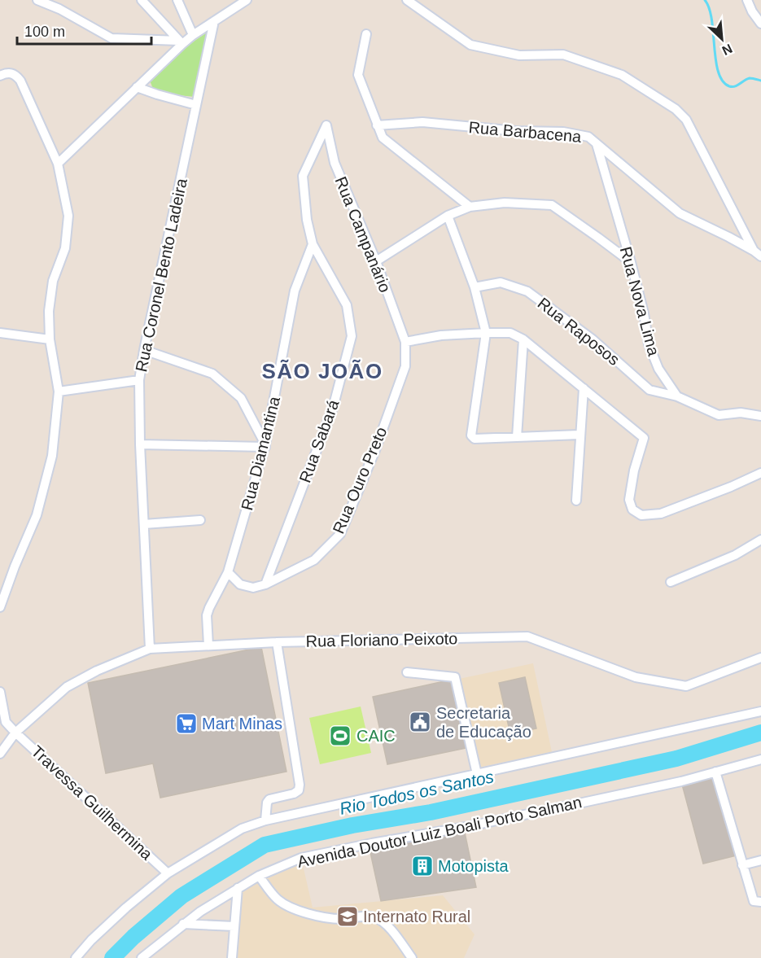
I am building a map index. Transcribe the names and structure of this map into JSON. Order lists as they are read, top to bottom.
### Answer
{
  "streets": {
    "street": [
      "Rua Barbacena",
      "Rua Campanário",
      "Rua Coronel Bento Ladeira",
      "Rua Nova Lima",
      "Rua Raposos",
      "Rua Sabará",
      "Rua Diamantina",
      "Rua Ouro Preto",
      "Rua Floriano Peixoto",
      "Travessa Guilhermina",
      "Avenida Doutor Luiz Boali Porto Salman"
    ]
  },
  "crossings": [
    ["Rua Barbacena", "Rua Nova Lima"],
    ["Rua Campanário", "Rua Sabará"],
    ["Rua Campanário", "Rua Ouro Preto"],
    ["Rua Coronel Bento Ladeira", "Rua Floriano Peixoto"],
    ["Rua Nova Lima", "Rua Raposos"],
    ["Rua Sabará", "Rua Diamantina"],
    ["Rua Sabará", "Rua Ouro Preto"],
    ["Rua Diamantina", "Rua Floriano Peixoto"],
    ["Rua Floriano Peixoto", "Travessa Guilhermina"]
  ],
  "districts": ["SÃO JOÃO"],
  "water": ["Rio Todos os Santos"],
  "places": {
    "public building": ["Secretaria de Educação"],
    "supermarket": ["Mart Minas"],
    "sports": ["CAIC"],
    "building": ["Motopista"],
    "school or university": ["Internato Rural"]
  },
  "scale_bar": "100 m",
  "north": "bottom right"
}
